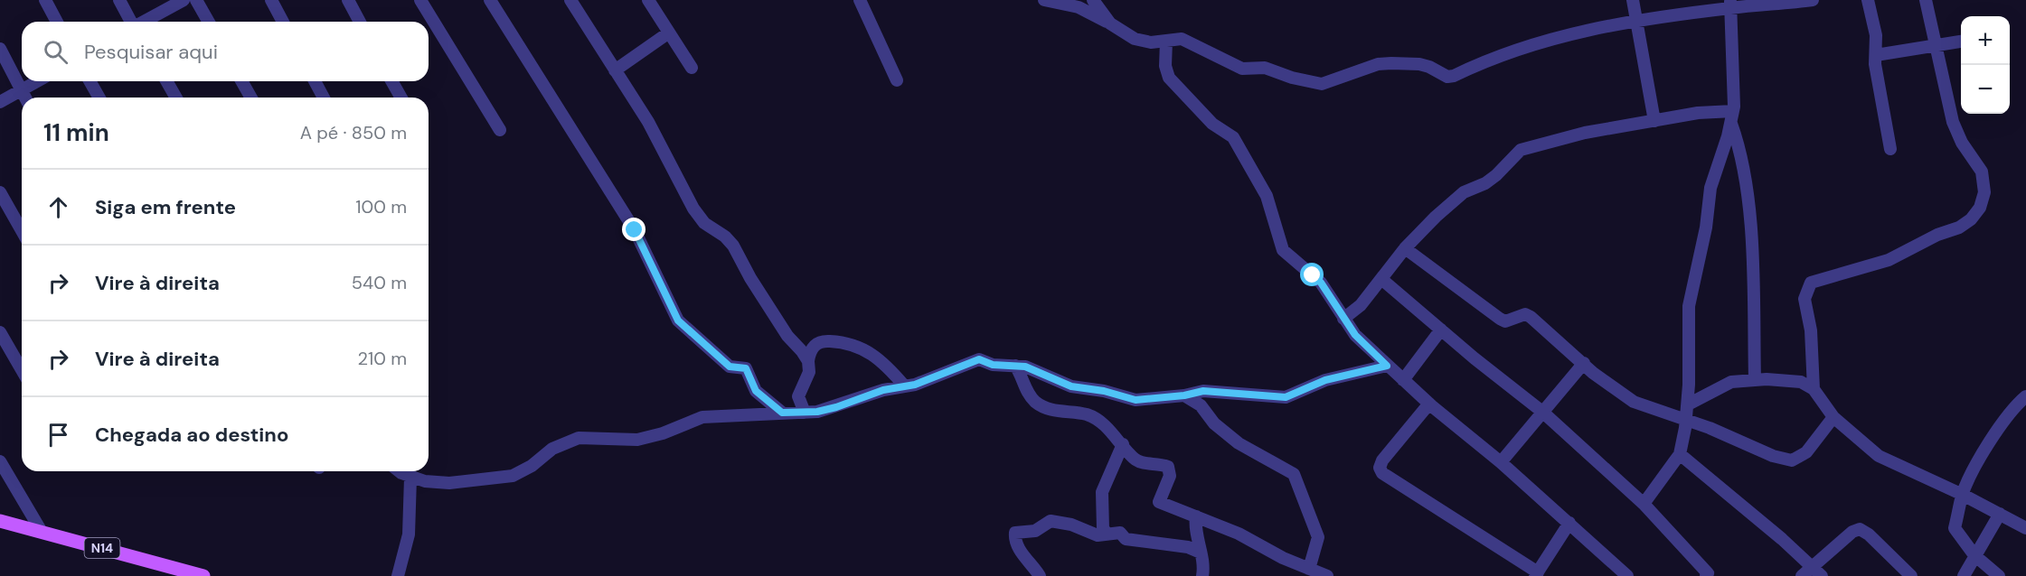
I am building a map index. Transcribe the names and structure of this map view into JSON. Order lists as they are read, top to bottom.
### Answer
{
  "streets": {
    "main road": ["N14"]
  },
  "page": {
    "map_buttons": ["+", "−"],
    "search": "Pesquisar aqui",
    "heading": ["11 min", "A pé · 850 m"],
    "list": [
      ["Siga em frente", "100 m"],
      ["Vire à direita", "540 m"],
      ["Vire à direita", "210 m"],
      "Chegada ao destino"
    ]
  }
}
